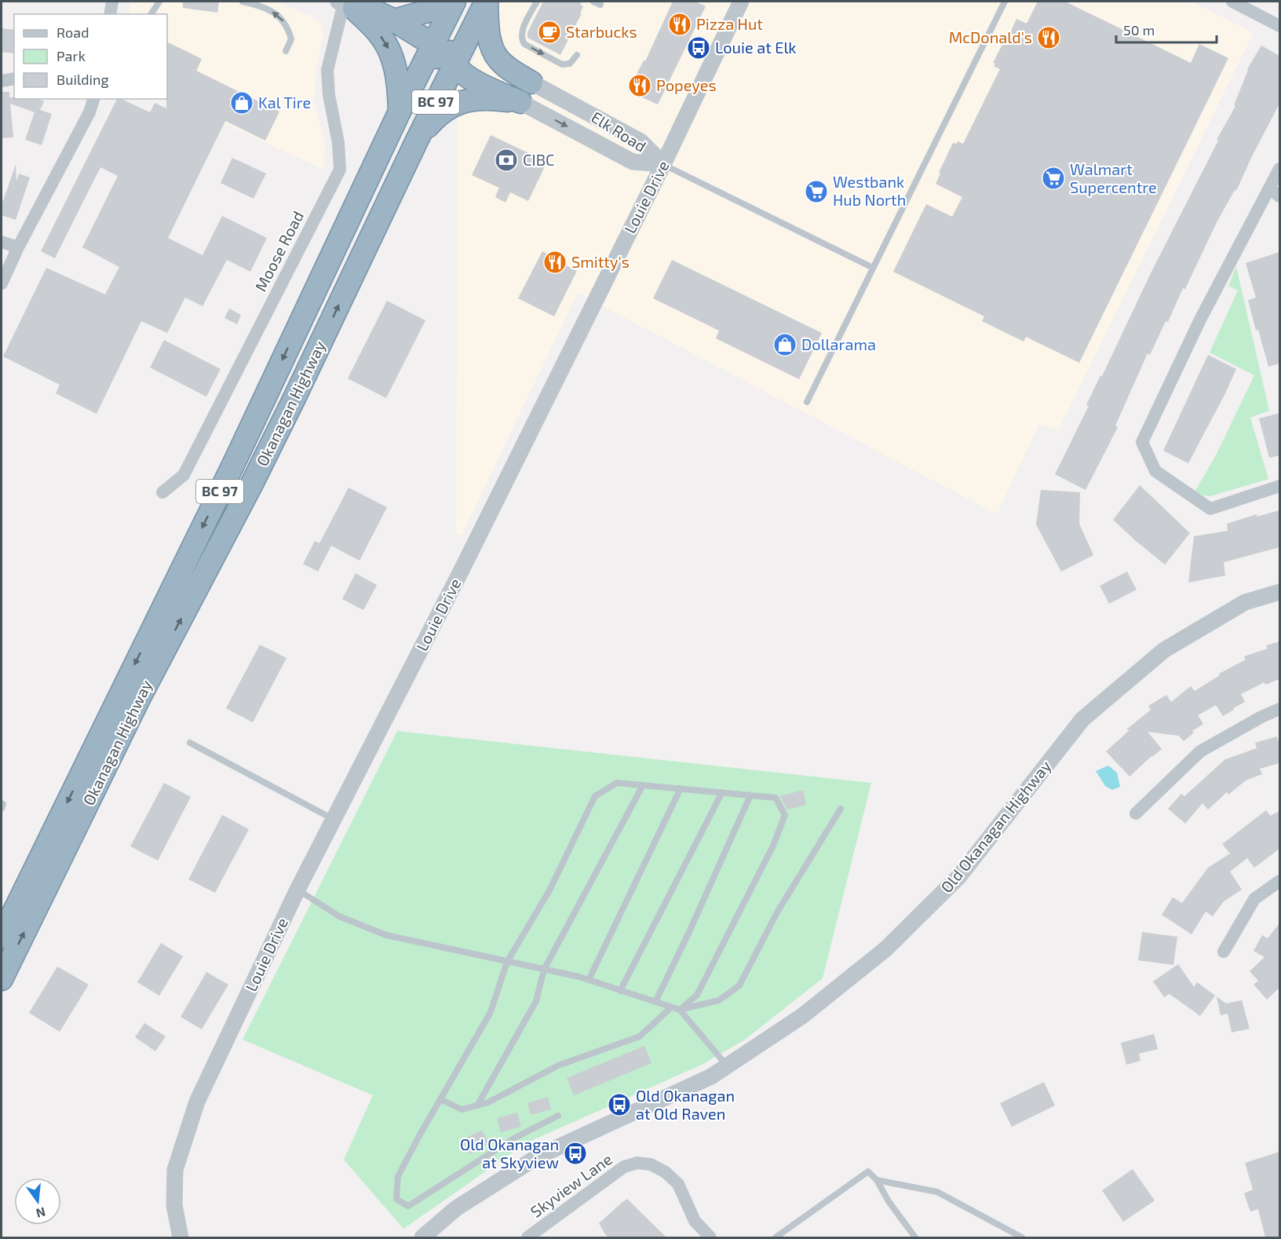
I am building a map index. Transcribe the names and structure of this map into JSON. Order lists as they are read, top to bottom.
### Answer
{
  "streets": {
    "highway": ["BC 97", "Okanagan Highway"],
    "street": [
      "Elk Road",
      "Louie Drive",
      "Moose Road",
      "Old Okanagan Highway",
      "Skyview Lane"
    ]
  },
  "crossings": [
    ["Elk Road", "Louie Drive"]
  ],
  "places": {
    "restaurant": [
      "Pizza Hut",
      "McDonald's",
      "Popeyes",
      "Smitty's"
    ],
    "cafe": ["Starbucks"],
    "bus stop": ["Louie at Elk", "Old Okanagan at Old Raven", "Old Okanagan at Skyview"],
    "shop": ["Kal Tire", "Dollarama"],
    "bank": ["CIBC"],
    "supermarket": ["Walmart Supercentre", "Westbank Hub North"]
  },
  "legend": ["Road", "Park", "Building"],
  "scale_bar": "50 m",
  "north": "bottom"
}
